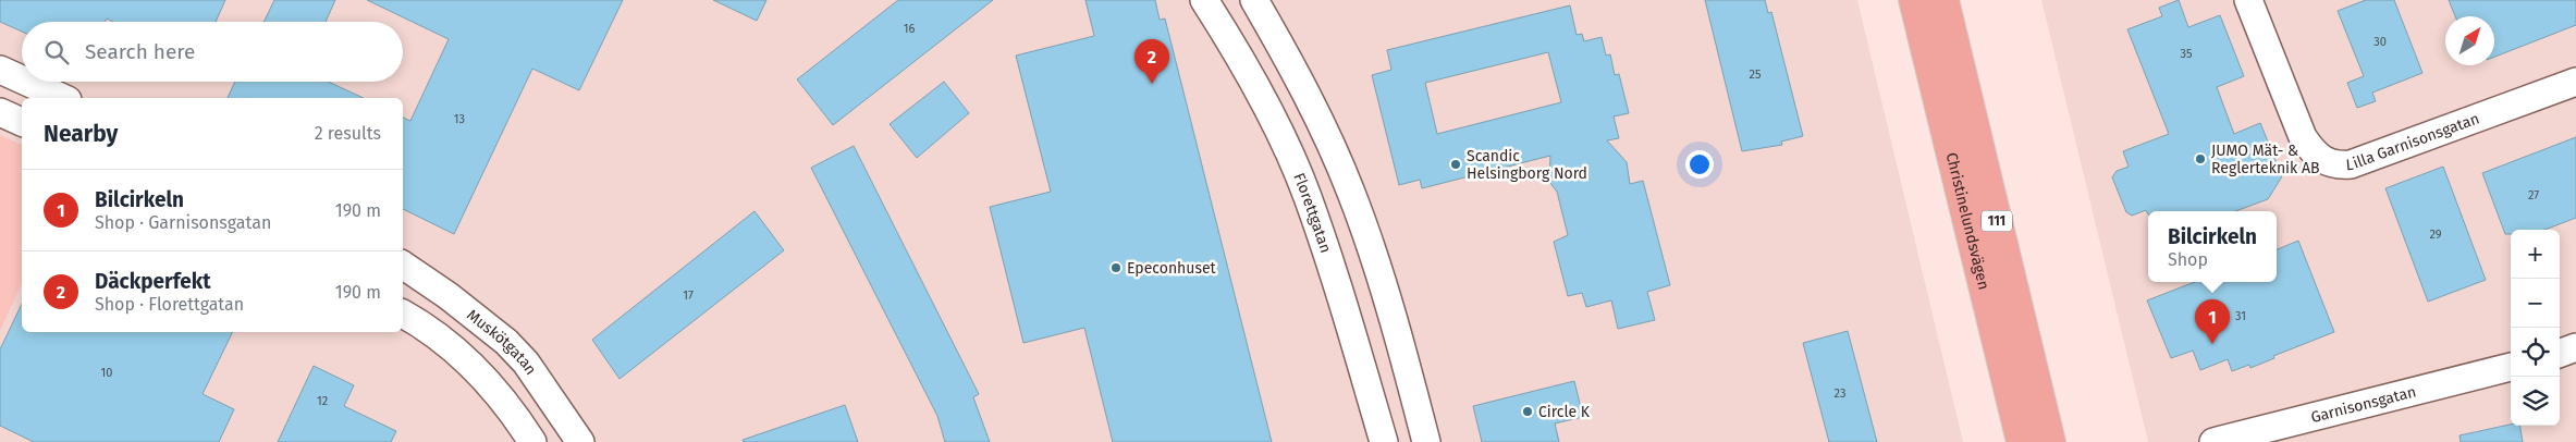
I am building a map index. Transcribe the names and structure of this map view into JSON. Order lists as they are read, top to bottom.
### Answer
{
  "streets": {
    "main road": ["Christinelundsvägen", "111"],
    "street": [
      "Lilla Garnisonsgatan",
      "Florettgatan",
      "Muskötgatan",
      "Garnisonsgatan"
    ]
  },
  "places": [
    "JUMO Mät- & Reglerteknik AB",
    "Scandic Helsingborg Nord",
    "Epeconhuset",
    "Circle K"
  ],
  "house_numbers": [
    "16",
    "30",
    "35",
    "25",
    "13",
    "27",
    "29",
    "17",
    "31",
    "10",
    "23",
    "12"
  ],
  "north": "top right",
  "page": {
    "search": "Search here",
    "pins": ["2", "1"],
    "heading": ["Nearby", "2 results"],
    "list": [
      {
        "mark": "1",
        "name": "Bilcirkeln",
        "note": "Shop · Garnisonsgatan",
        "value": "190 m"
      },
      {
        "mark": "2",
        "name": "Däckperfekt",
        "note": "Shop · Florettgatan",
        "value": "190 m"
      }
    ],
    "popup": ["Bilcirkeln", "Shop"],
    "map_buttons": ["+", "−"]
  }
}
